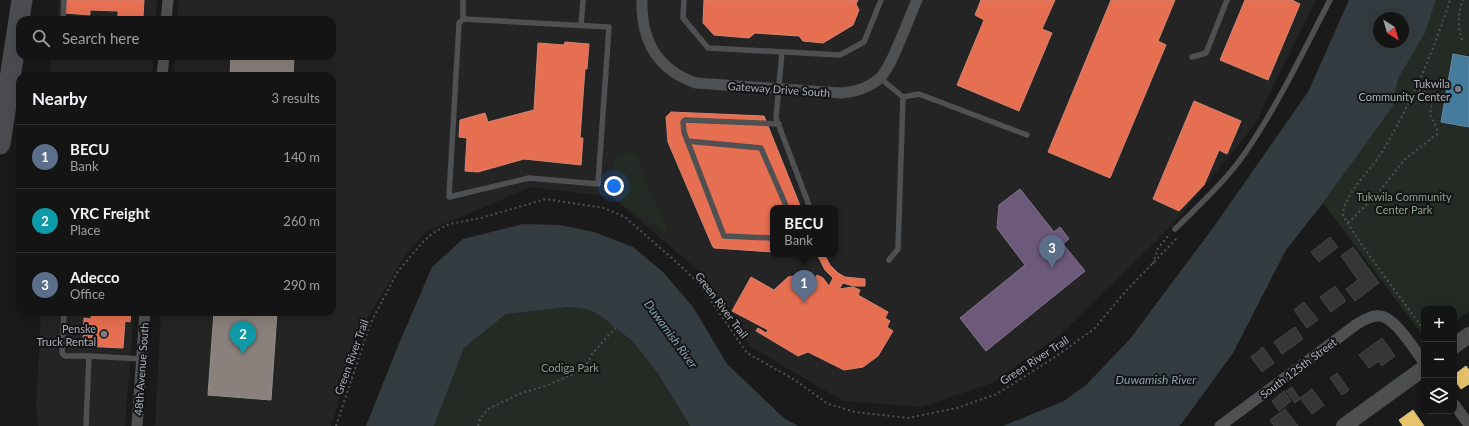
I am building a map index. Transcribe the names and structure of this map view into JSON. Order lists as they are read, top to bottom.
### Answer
{
  "streets": {
    "street": ["Gateway Drive South", "South 125th Street", "48th Avenue South"],
    "path": ["Green River Trail"]
  },
  "water": ["Duwamish River"],
  "parks": ["Tukwila Community Center Park", "Codiga Park"],
  "places": ["Tukwila Community Center", "Penske Truck Rental"],
  "north": "bottom right",
  "page": {
    "search": "Search here",
    "heading": ["Nearby", "3 results"],
    "list": [
      {
        "mark": "1",
        "name": "BECU",
        "note": "Bank",
        "value": "140 m"
      },
      {
        "mark": "2",
        "name": "YRC Freight",
        "note": "Place",
        "value": "260 m"
      },
      {
        "mark": "3",
        "name": "Adecco",
        "note": "Office",
        "value": "290 m"
      }
    ],
    "popup": ["BECU", "Bank"],
    "pins": ["3", "1", "2"],
    "map_buttons": ["+", "−"]
  }
}
